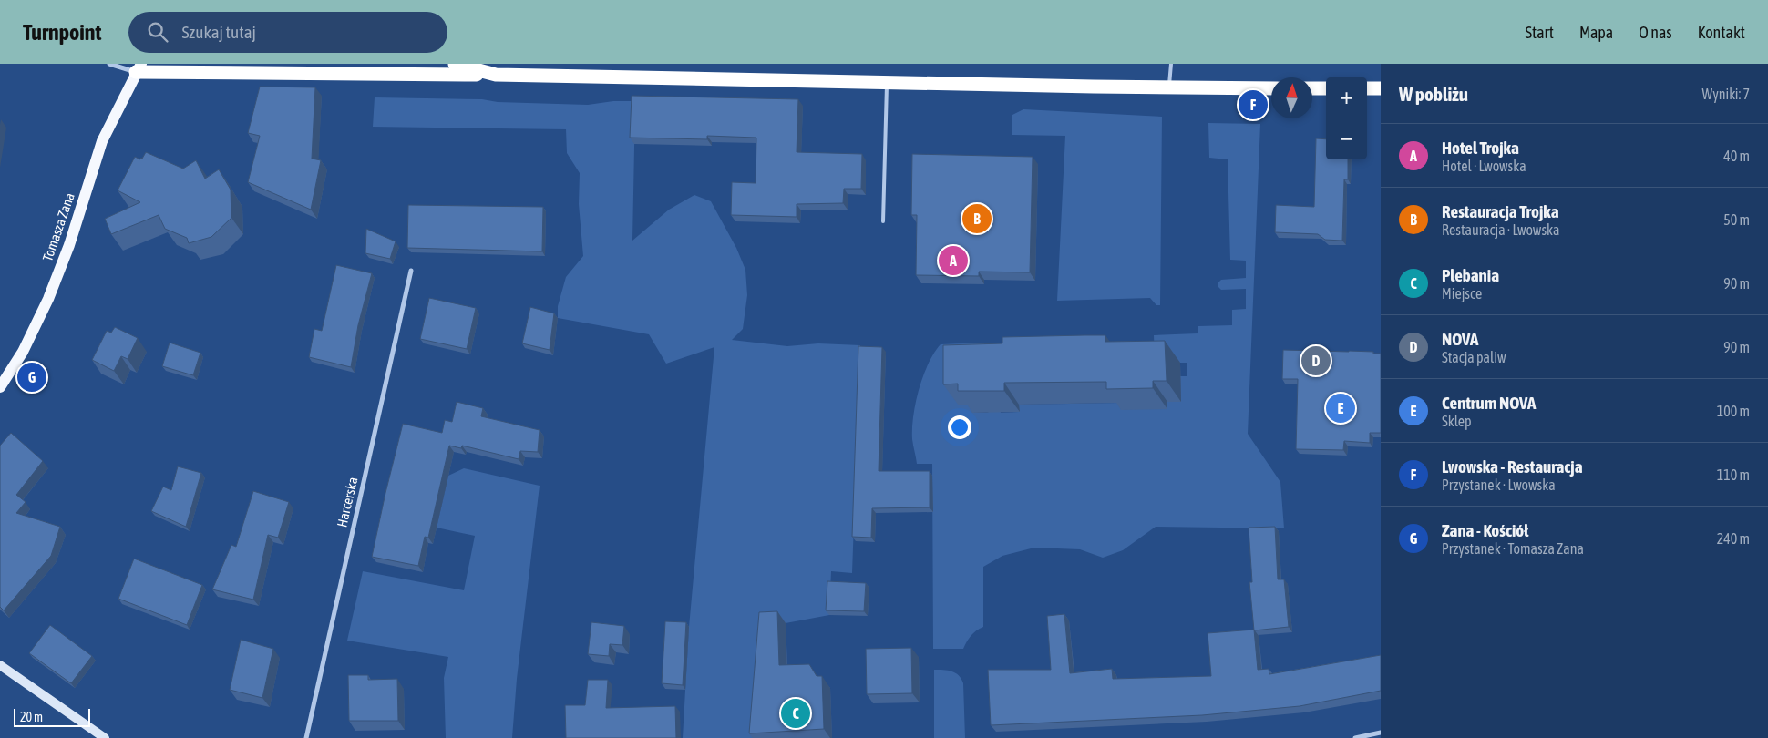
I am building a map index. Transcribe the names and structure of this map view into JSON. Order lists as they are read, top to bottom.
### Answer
{
  "streets": {
    "main road": ["Tomasza Zana"],
    "street": ["Harcerska"]
  },
  "scale_bar": "20 m",
  "north": "top",
  "page": {
    "header": "Turnpoint",
    "search": "Szukaj tutaj",
    "nav": [
      "Start",
      "Mapa",
      "O nas",
      "Kontakt"
    ],
    "heading": ["W pobliżu", "Wyniki: 7"],
    "map_buttons": ["+", "−"],
    "pins": [
      "F",
      "B",
      "A",
      "D",
      "G",
      "E",
      "C"
    ],
    "list": [
      {
        "mark": "A",
        "name": "Hotel Trojka",
        "note": "Hotel · Lwowska",
        "value": "40 m"
      },
      {
        "mark": "B",
        "name": "Restauracja Trojka",
        "note": "Restauracja · Lwowska",
        "value": "50 m"
      },
      {
        "mark": "C",
        "name": "Plebania",
        "note": "Miejsce",
        "value": "90 m"
      },
      {
        "mark": "D",
        "name": "NOVA",
        "note": "Stacja paliw",
        "value": "90 m"
      },
      {
        "mark": "E",
        "name": "Centrum NOVA",
        "note": "Sklep",
        "value": "100 m"
      },
      {
        "mark": "F",
        "name": "Lwowska - Restauracja",
        "note": "Przystanek · Lwowska",
        "value": "110 m"
      },
      {
        "mark": "G",
        "name": "Zana - Kościół",
        "note": "Przystanek · Tomasza Zana",
        "value": "240 m"
      }
    ],
    "scale": "20 m"
  }
}
